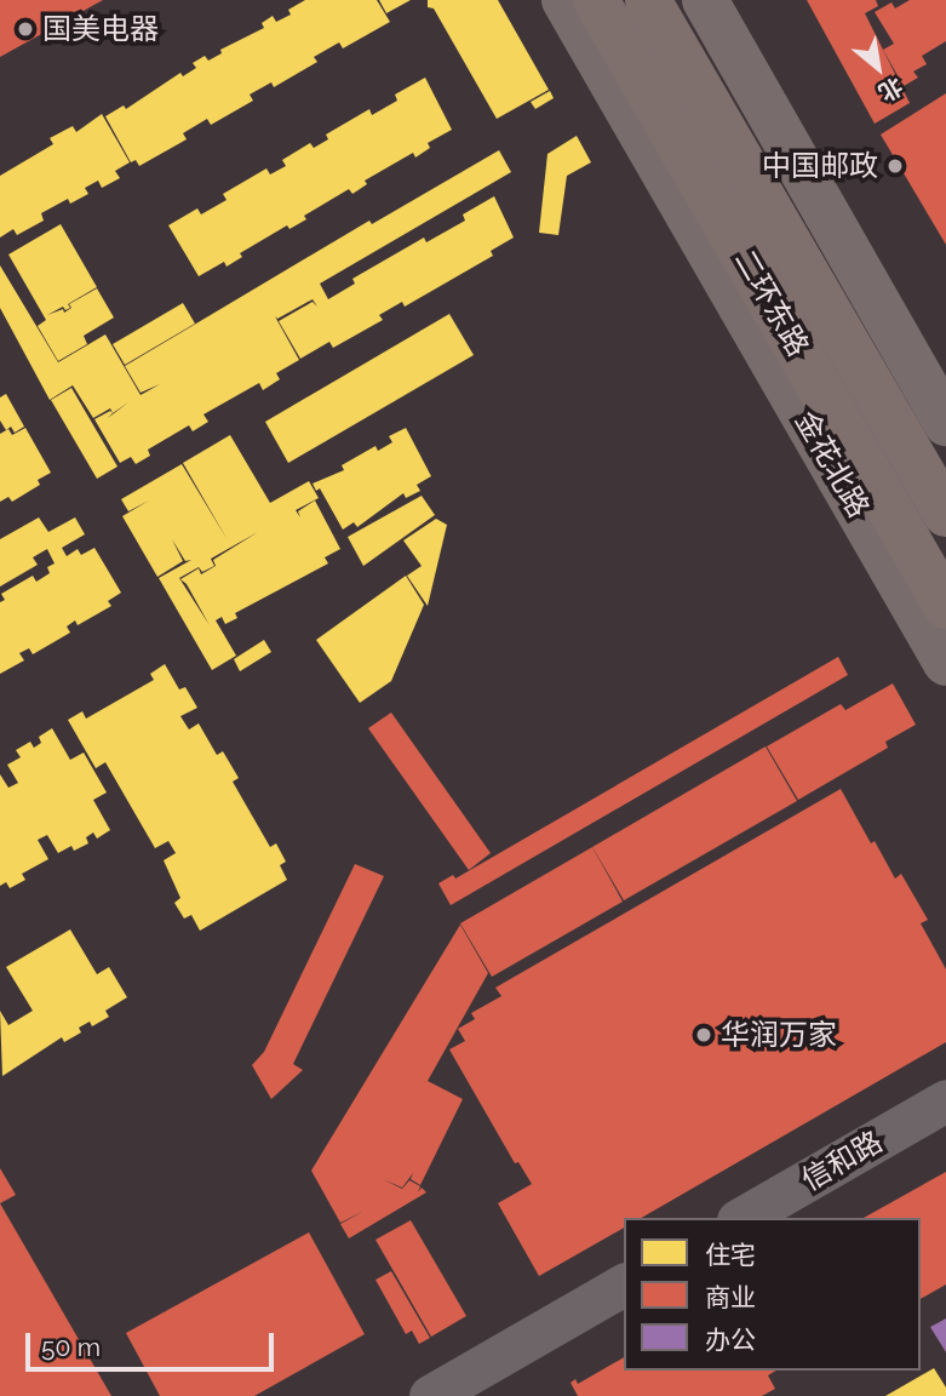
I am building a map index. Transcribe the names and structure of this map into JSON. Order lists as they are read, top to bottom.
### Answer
{
  "streets": {
    "highway": ["二环东路"],
    "main road": ["金花北路"],
    "street": ["信和路"]
  },
  "places": ["国美电器", "中国邮政", "华润万家"],
  "legend": ["住宅", "商业", "办公"],
  "scale_bar": "50 m",
  "north": "bottom right"
}
